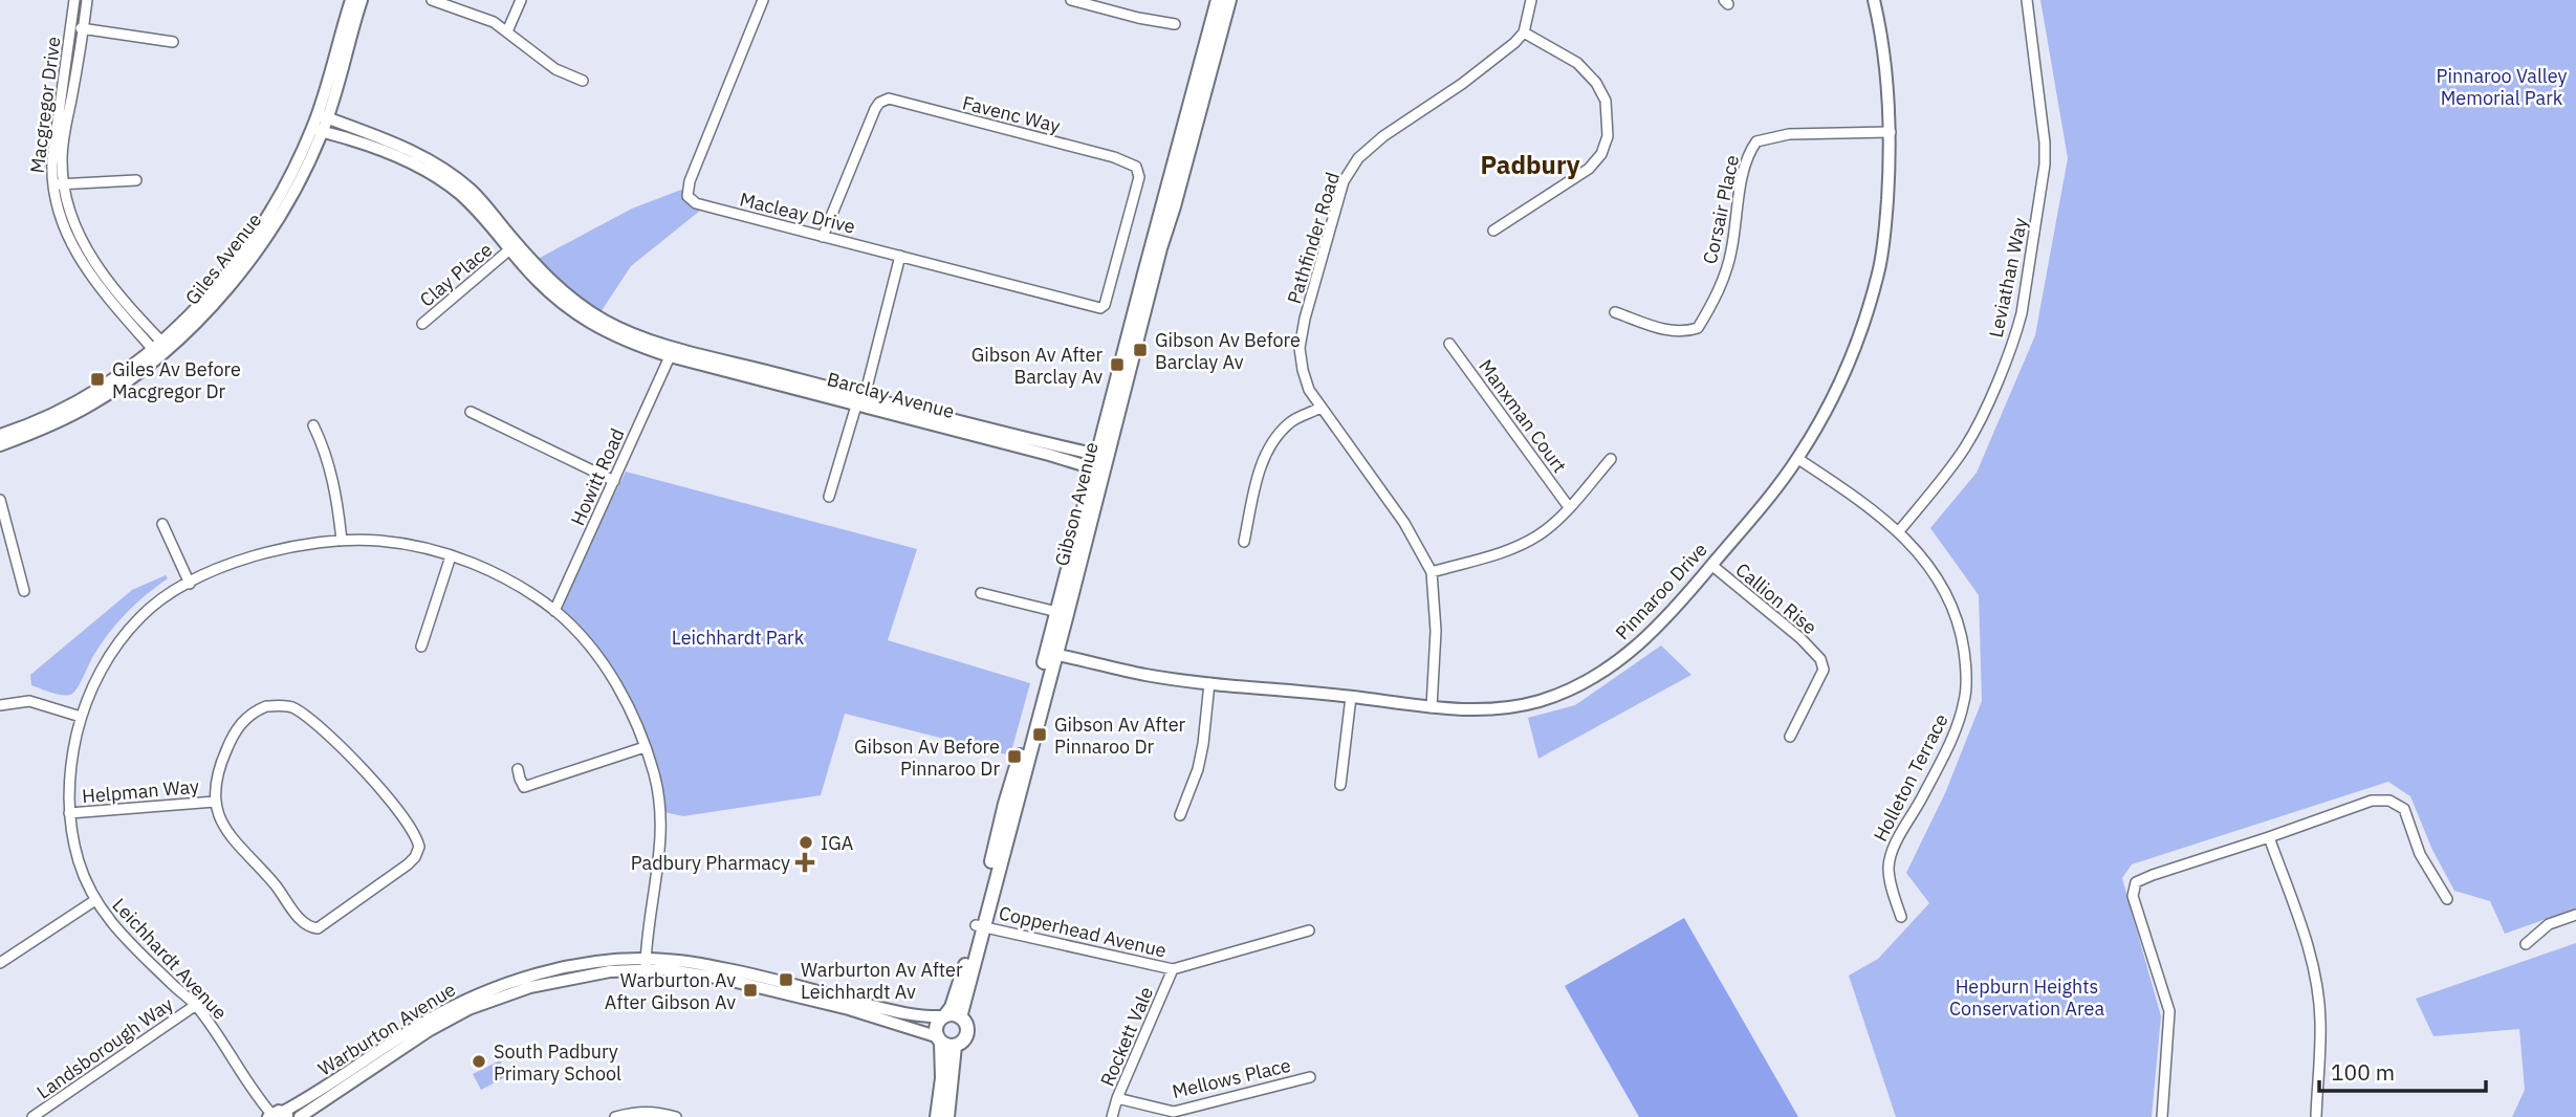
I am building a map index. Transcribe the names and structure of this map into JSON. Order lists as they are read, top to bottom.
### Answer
{
  "streets": {
    "main road": ["Gibson Avenue"],
    "street": [
      "Macgregor Drive",
      "Favenc Way",
      "Corsair Place",
      "Macleay Drive",
      "Pathfinder Road",
      "Giles Avenue",
      "Clay Place",
      "Leviathan Way",
      "Barclay Avenue",
      "Manxman Court",
      "Howitt Road",
      "Pinnaroo Drive",
      "Callion Rise",
      "Holleton Terrace",
      "Helpman Way",
      "Copperhead Avenue",
      "Leichhardt Avenue",
      "Warburton Avenue",
      "Rockett Vale",
      "Landsborough Way",
      "Mellows Place"
    ]
  },
  "crossings": [
    ["Macgregor Drive", "Giles Avenue"],
    ["Favenc Way", "Macleay Drive"],
    ["Corsair Place", "Pinnaroo Drive"],
    ["Pathfinder Road", "Pinnaroo Drive"],
    ["Giles Avenue", "Barclay Avenue"],
    ["Clay Place", "Barclay Avenue"],
    ["Leviathan Way", "Holleton Terrace"],
    ["Barclay Avenue", "Howitt Road"],
    ["Barclay Avenue", "Gibson Avenue"],
    ["Howitt Road", "Leichhardt Avenue"],
    ["Gibson Avenue", "Pinnaroo Drive"],
    ["Gibson Avenue", "Copperhead Avenue"],
    ["Gibson Avenue", "Warburton Avenue"],
    ["Pinnaroo Drive", "Callion Rise"],
    ["Pinnaroo Drive", "Holleton Terrace"],
    ["Helpman Way", "Leichhardt Avenue"],
    ["Copperhead Avenue", "Rockett Vale"],
    ["Leichhardt Avenue", "Warburton Avenue"],
    ["Leichhardt Avenue", "Landsborough Way"],
    ["Rockett Vale", "Mellows Place"]
  ],
  "districts": ["Padbury"],
  "parks": ["Pinnaroo Valley Memorial Park", "Leichhardt Park", "Hepburn Heights Conservation Area"],
  "places": {
    "transit": [
      "Gibson Av Before Barclay Av",
      "Gibson Av After Barclay Av",
      "Giles Av Before Macgregor Dr",
      "Gibson Av After Pinnaroo Dr",
      "Gibson Av Before Pinnaroo Dr",
      "Warburton Av After Leichhardt Av",
      "Warburton Av After Gibson Av"
    ],
    "other": ["IGA", "South Padbury Primary School"],
    "health": ["Padbury Pharmacy"]
  },
  "scale_bar": "100 m"
}
